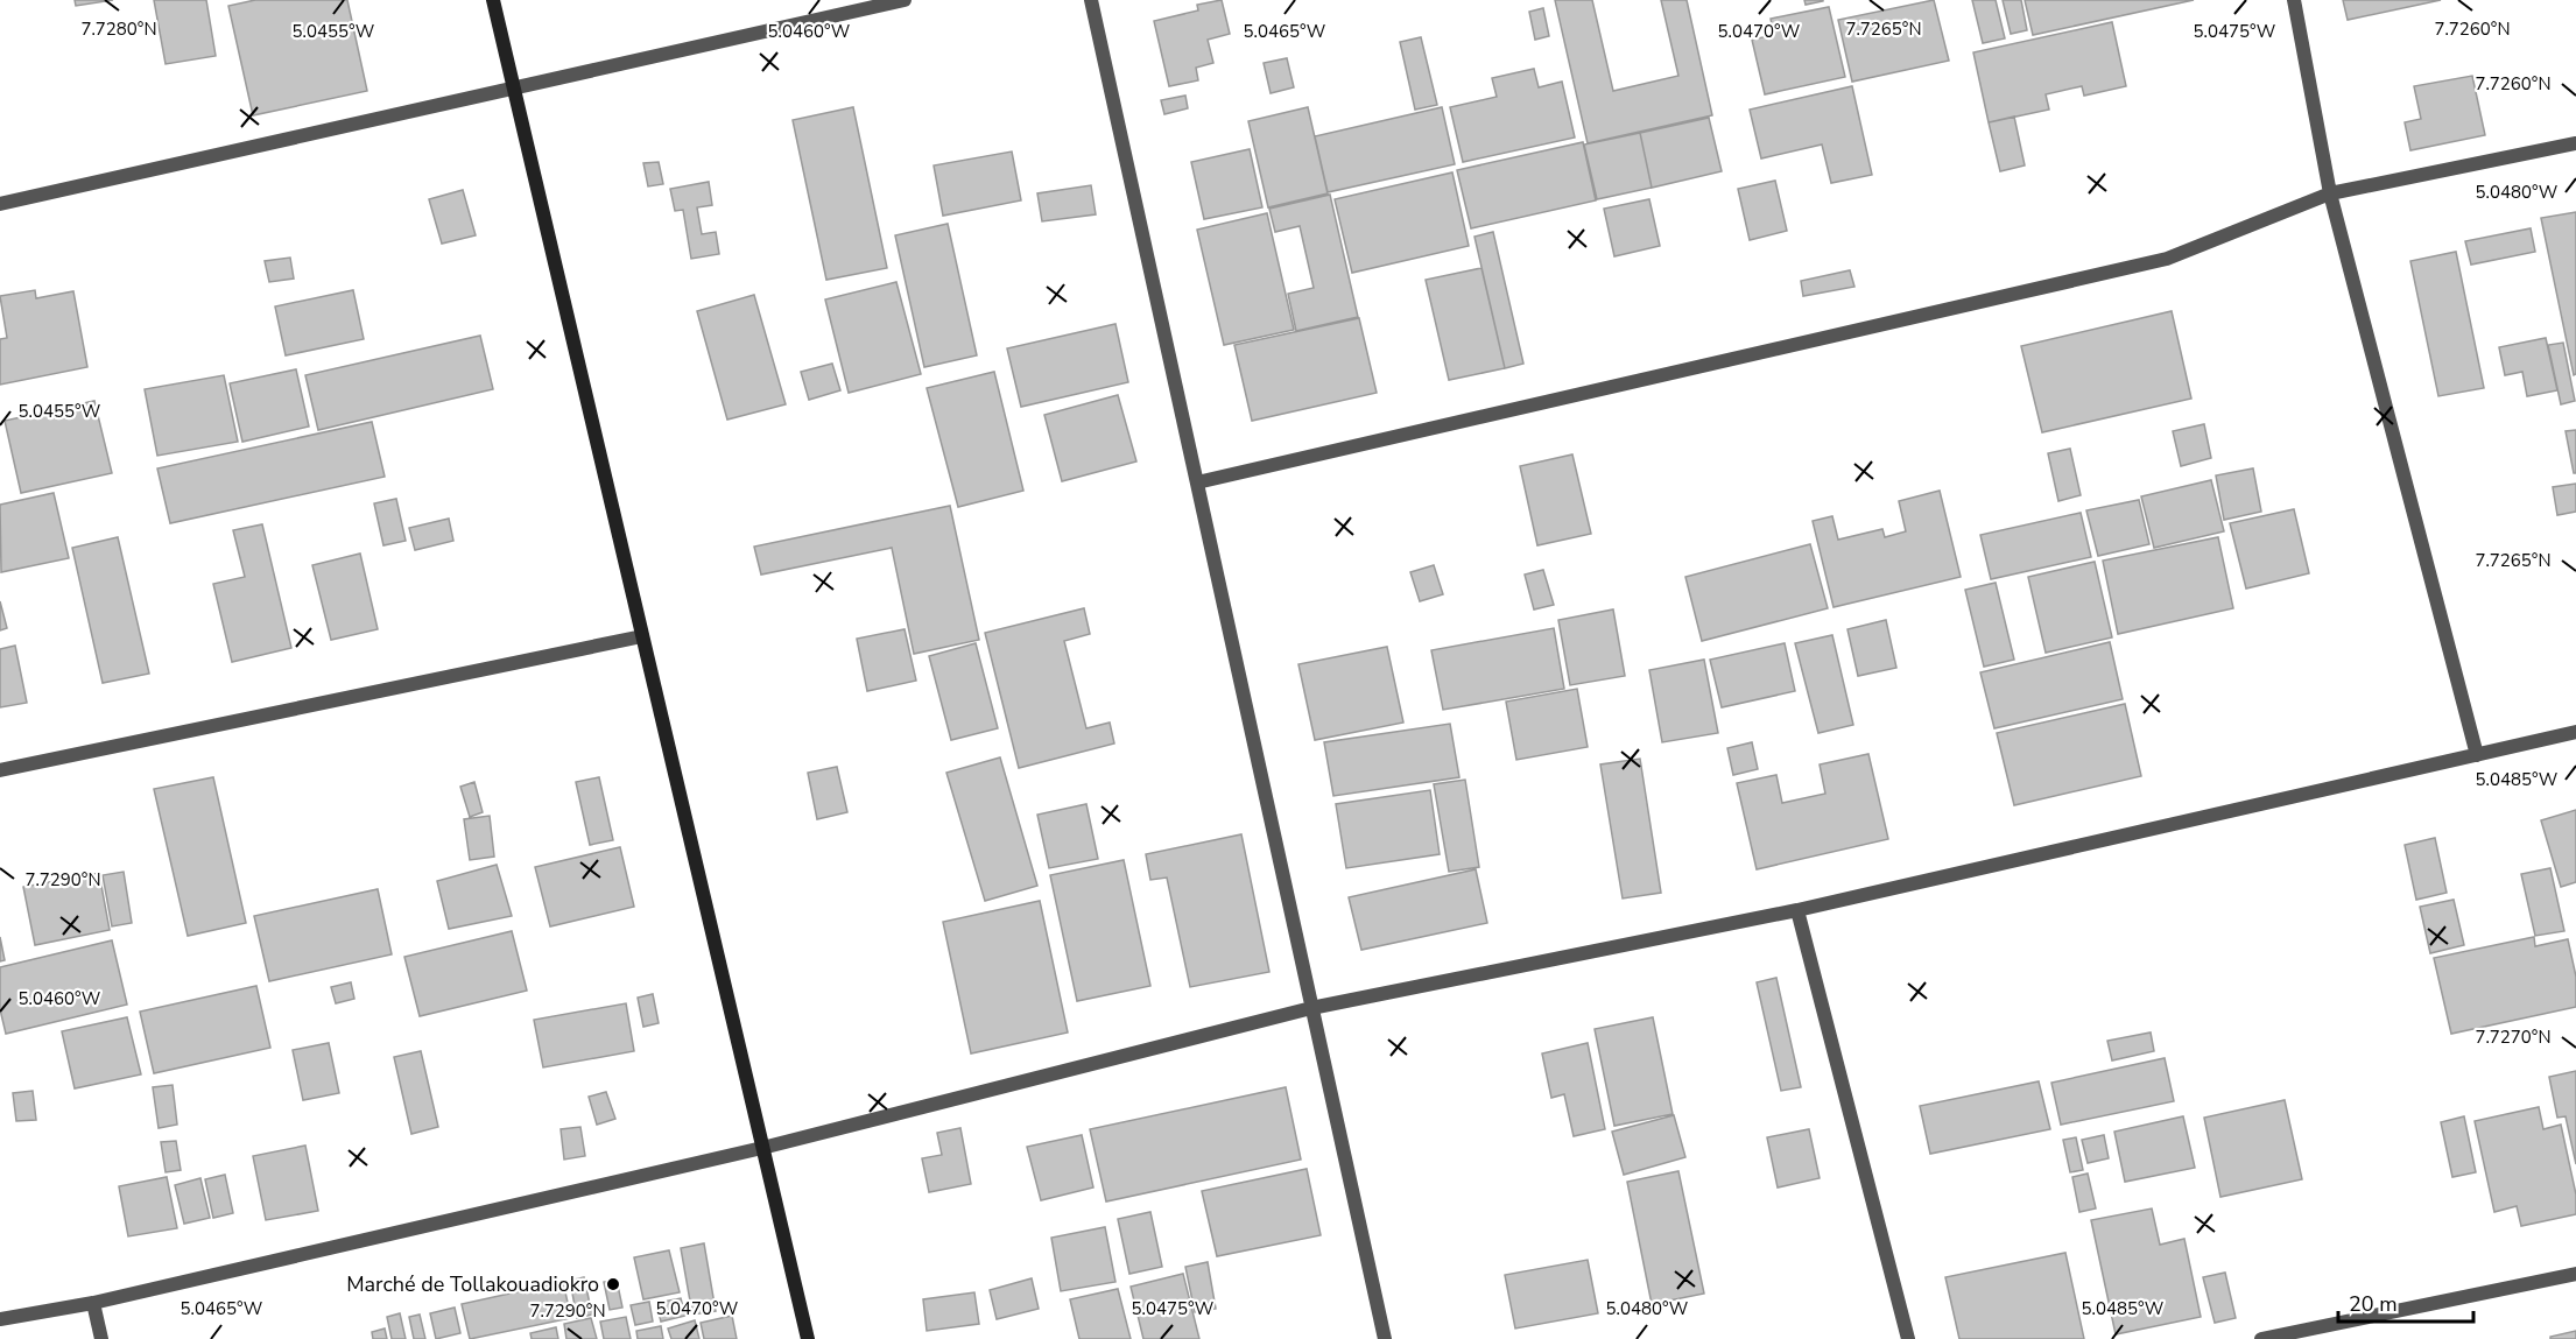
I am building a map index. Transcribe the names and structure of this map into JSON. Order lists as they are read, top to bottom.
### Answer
{
  "places": ["Marché de Tollakouadiokro"],
  "scale_bar": "20 m",
  "coordinates": [
    "7.7260°N",
    "7.7280°N",
    "7.7265°N",
    "5.0455°W",
    "5.0460°W",
    "5.0465°W",
    "5.0470°W",
    "5.0475°W",
    "5.0480°W",
    "5.0485°W",
    "7.7290°N",
    "7.7270°N"
  ]
}
